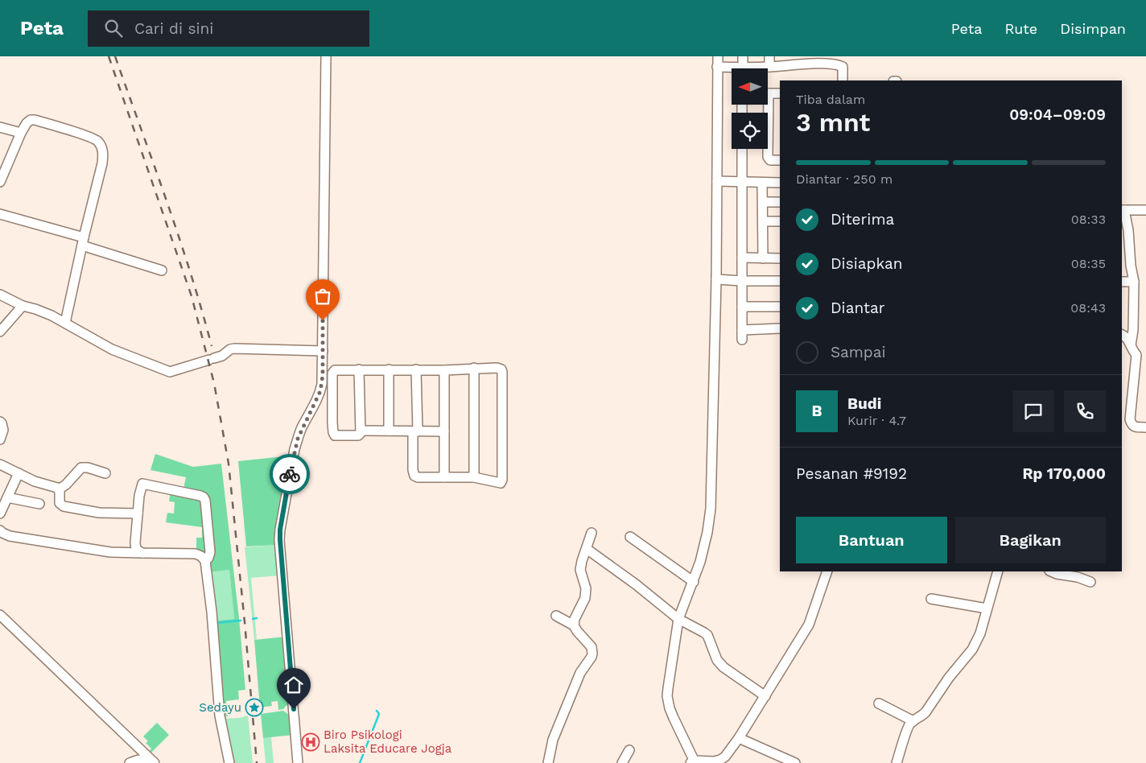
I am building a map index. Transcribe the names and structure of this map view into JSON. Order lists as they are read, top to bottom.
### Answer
{
  "places": {
    "place": ["Sedayu"],
    "hospital": ["Biro Psikologi Laksita Educare Jogja"]
  },
  "north": "left",
  "page": {
    "header": "Peta",
    "search": "Cari di sini",
    "nav": ["Peta", "Rute", "Disimpan"],
    "heading": ["3 mnt", "Tiba dalam", "09:04–09:09"],
    "panel": [
      "Budi",
      "Kurir · 4.7",
      "Pesanan #9192",
      "Rp 170,000"
    ],
    "bar": "Diantar · 250 m",
    "list": [
      ["Diterima", "08:33"],
      ["Disiapkan", "08:35"],
      ["Diantar", "08:43"],
      "Sampai"
    ],
    "round": "B",
    "buttons": ["Bantuan", "Bagikan"]
  }
}
